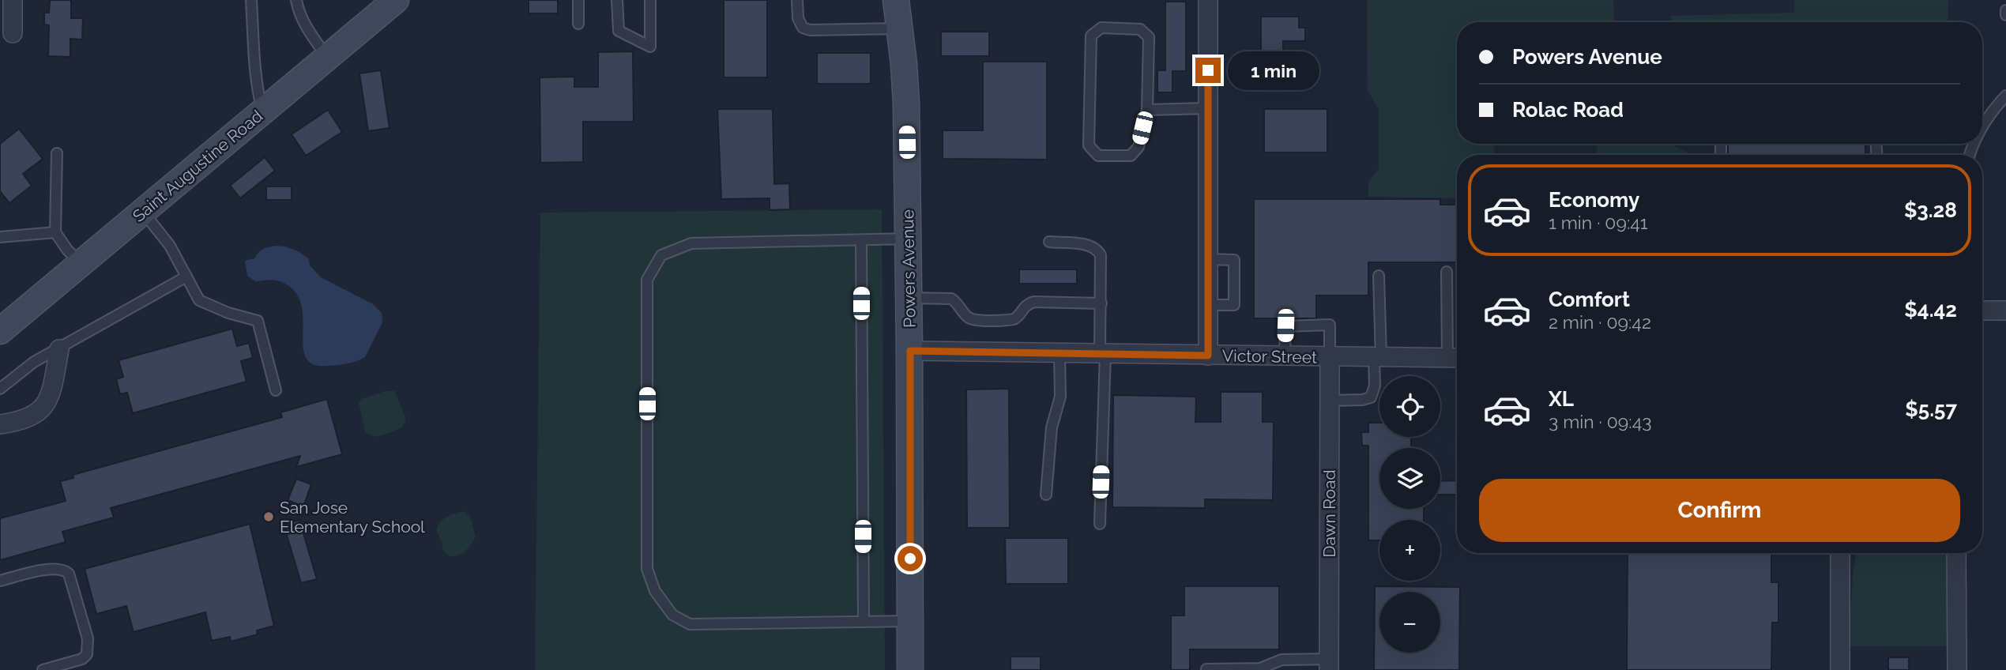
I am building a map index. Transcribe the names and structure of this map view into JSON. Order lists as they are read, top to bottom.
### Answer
{
  "streets": {
    "street": [
      "Saint Augustine Road",
      "Powers Avenue",
      "Victor Street",
      "Dawn Road"
    ]
  },
  "crossings": [
    ["Powers Avenue", "Victor Street"],
    ["Victor Street", "Dawn Road"]
  ],
  "places": ["San Jose Elementary School"],
  "page": {
    "banner": ["Powers Avenue", "Rolac Road"],
    "bubble": "1 min",
    "list": [
      {
        "name": "Economy",
        "note": "1 min · 09:41",
        "value": "$3.28"
      },
      {
        "name": "Comfort",
        "note": "2 min · 09:42",
        "value": "$4.42"
      },
      {
        "name": "XL",
        "note": "3 min · 09:43",
        "value": "$5.57"
      }
    ],
    "map_buttons": ["+", "−"],
    "buttons": "Confirm"
  }
}
